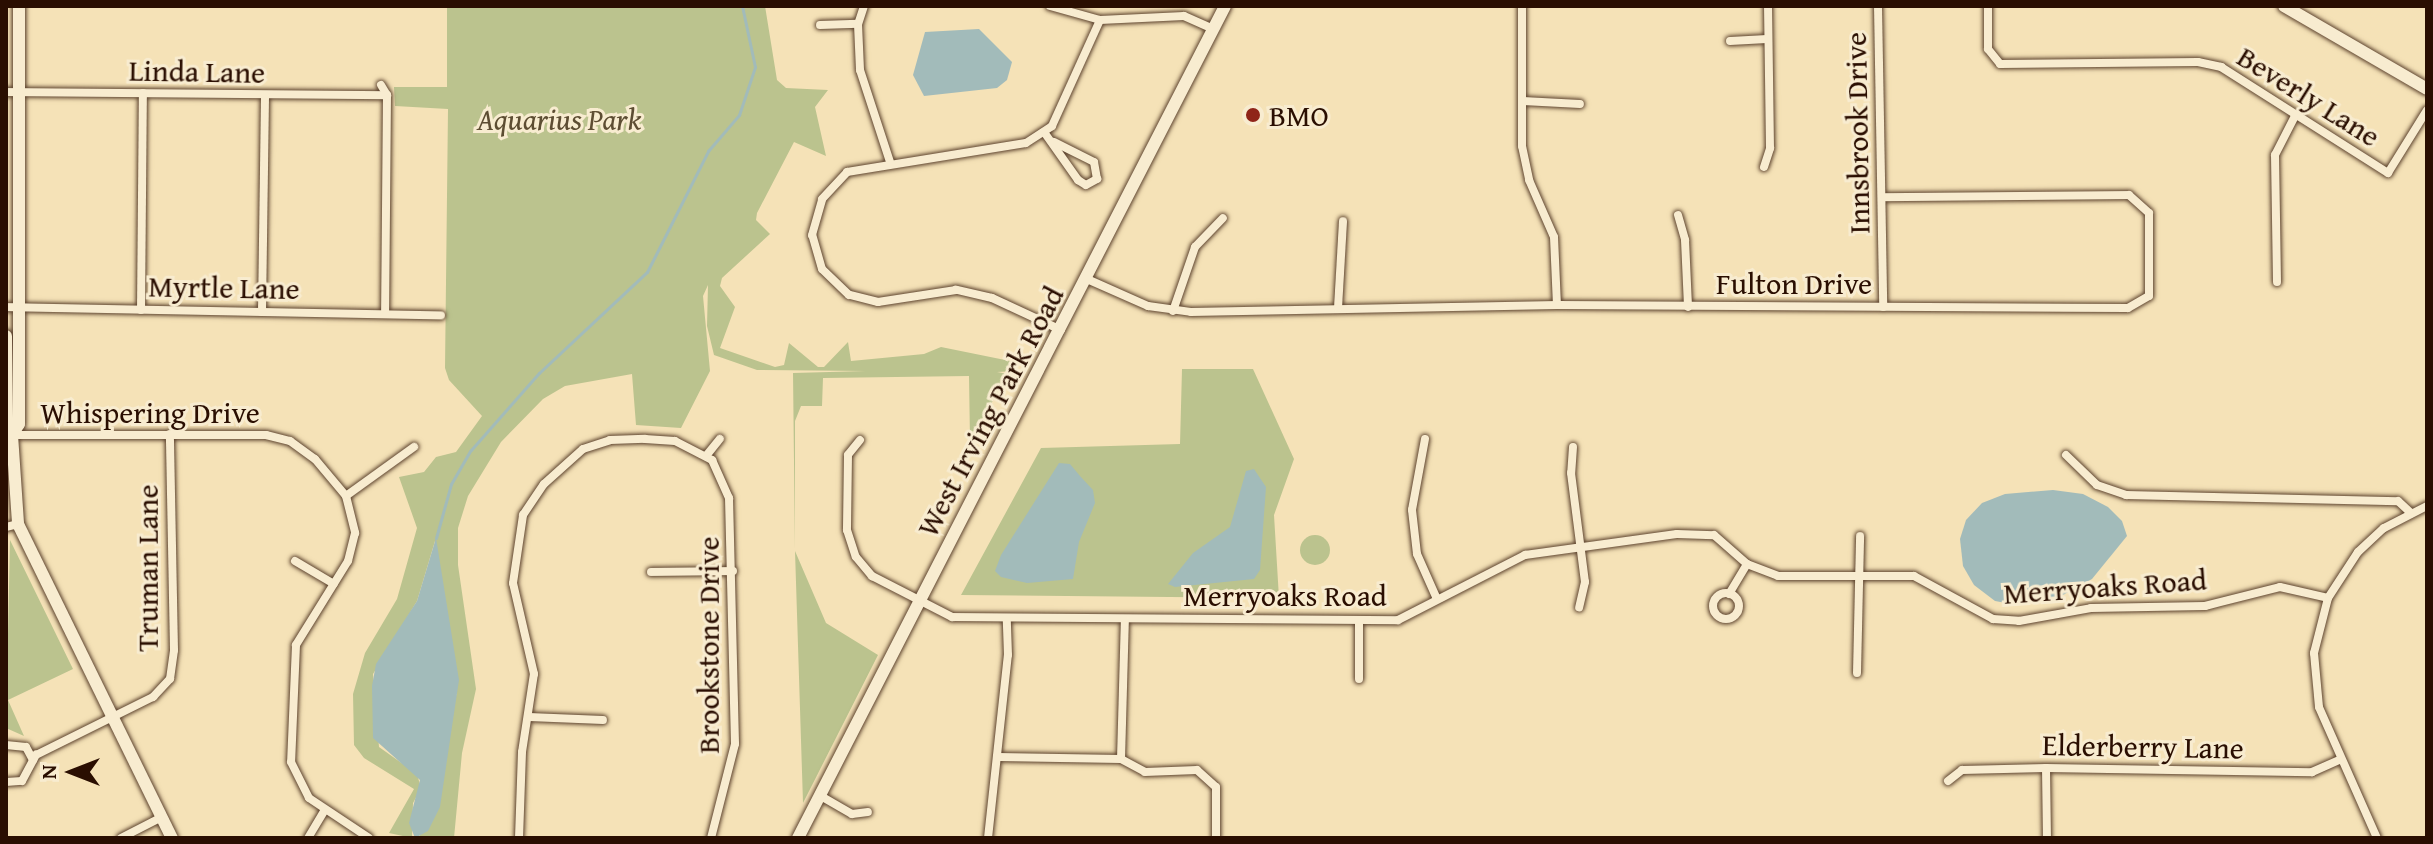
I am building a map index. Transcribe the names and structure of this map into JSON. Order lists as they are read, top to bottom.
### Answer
{
  "streets": {
    "main road": ["West Irving Park Road"],
    "street": [
      "Linda Lane",
      "Beverly Lane",
      "Innsbrook Drive",
      "Fulton Drive",
      "Myrtle Lane",
      "Whispering Drive",
      "Truman Lane",
      "Merryoaks Road",
      "Brookstone Drive",
      "Elderberry Lane"
    ]
  },
  "crossings": [
    ["Innsbrook Drive", "Fulton Drive"],
    ["Fulton Drive", "West Irving Park Road"],
    ["West Irving Park Road", "Merryoaks Road"],
    ["Whispering Drive", "Truman Lane"]
  ],
  "parks": ["Aquarius Park"],
  "places": ["BMO"],
  "north": "left"
}
